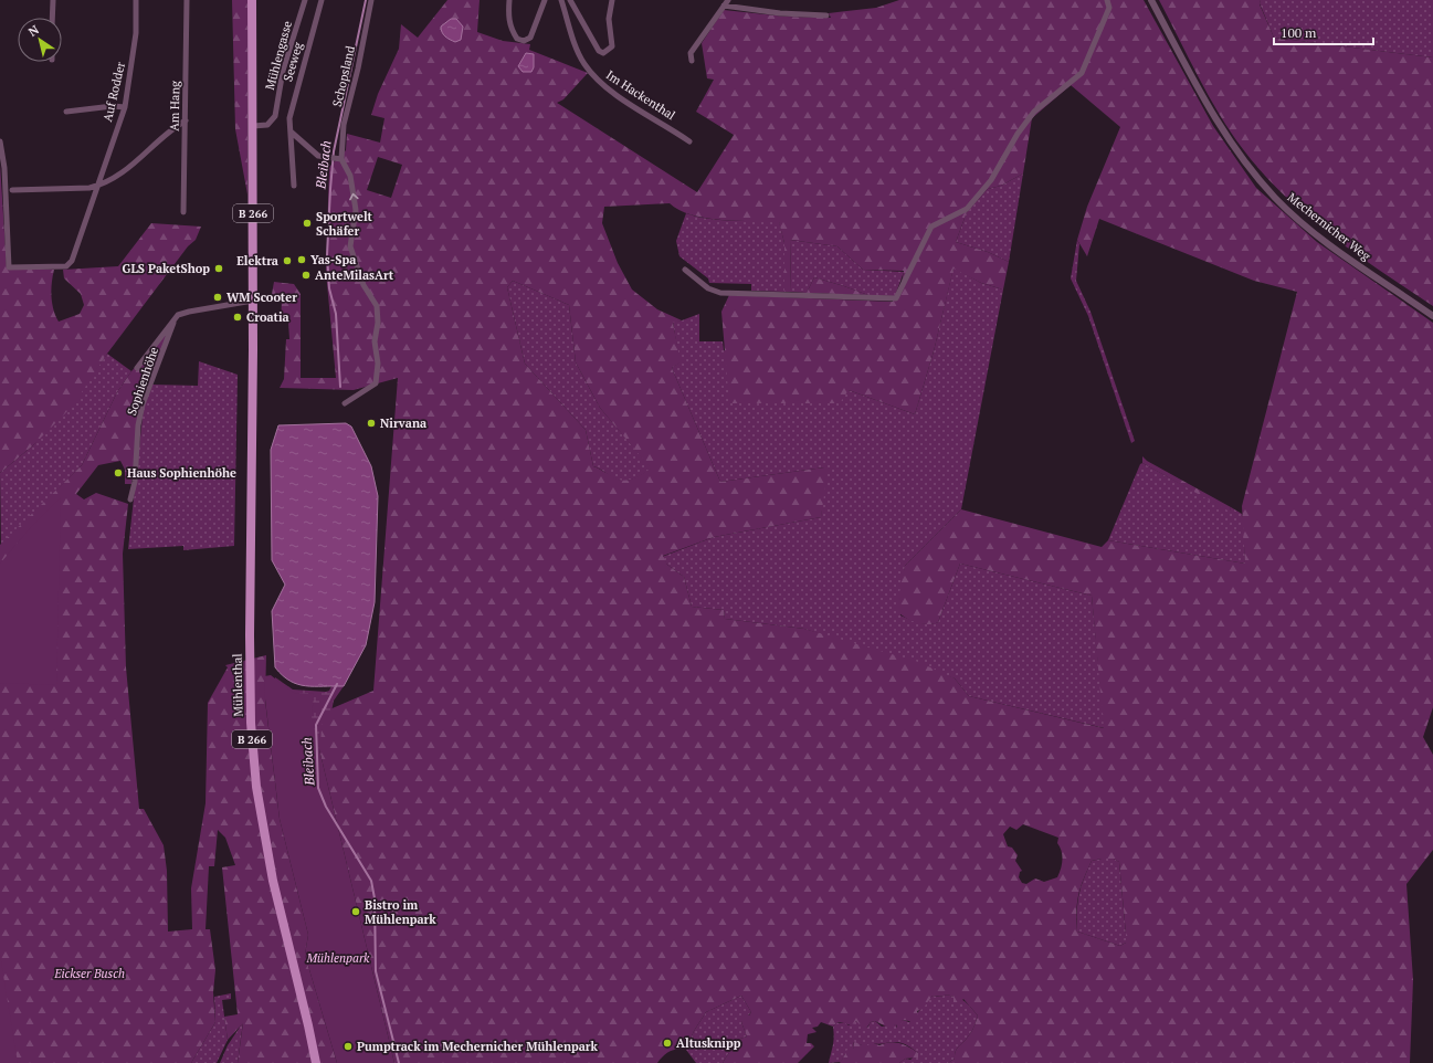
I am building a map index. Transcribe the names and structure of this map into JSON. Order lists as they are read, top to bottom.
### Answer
{
  "streets": {
    "main road": ["B 266", "Mühlenthal"],
    "street": [
      "Mühlengasse",
      "Seeweg",
      "Schopsland",
      "Auf Rodder",
      "Im Hackenthal",
      "Am Hang",
      "Mechernicher Weg",
      "Sophienhöhe"
    ]
  },
  "crossings": [
    ["Mühlengasse", "B 266"],
    ["B 266", "Mühlenthal"]
  ],
  "water": ["Bleibach"],
  "parks": ["Mühlenpark", "Eickser Busch"],
  "places": [
    "Sportwelt Schäfer",
    "Yas-Spa",
    "Elektra",
    "GLS PaketShop",
    "AnteMilasArt",
    "WM Scooter",
    "Croatia",
    "Nirvana",
    "Haus Sophienhöhe",
    "Bistro im Mühlenpark",
    "Altusknipp",
    "Pumptrack im Mechernicher Mühlenpark"
  ],
  "scale_bar": "100 m",
  "north": "top left"
}
